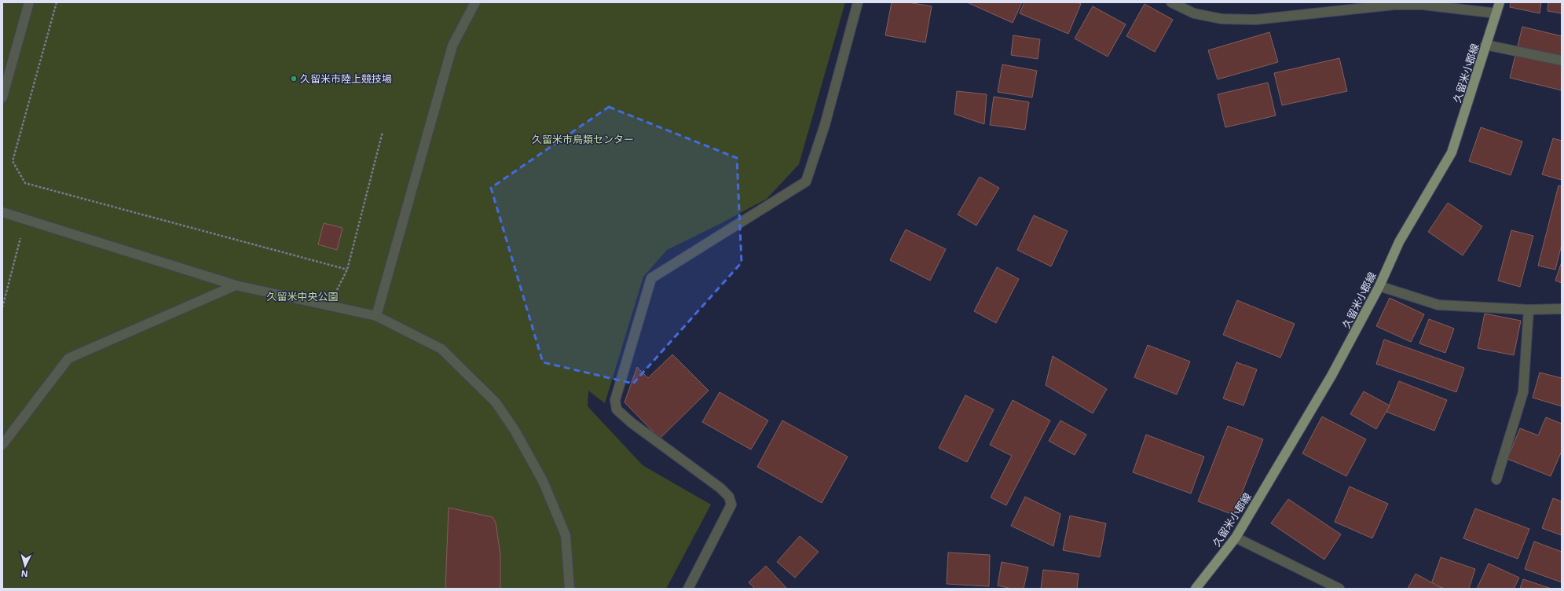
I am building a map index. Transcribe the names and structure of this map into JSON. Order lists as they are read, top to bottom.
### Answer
{
  "streets": {
    "main road": ["久留米小郡線"]
  },
  "parks": ["久留米市鳥類センター", "久留米中央公園"],
  "places": ["久留米市陸上競技場"],
  "north": "bottom"
}
